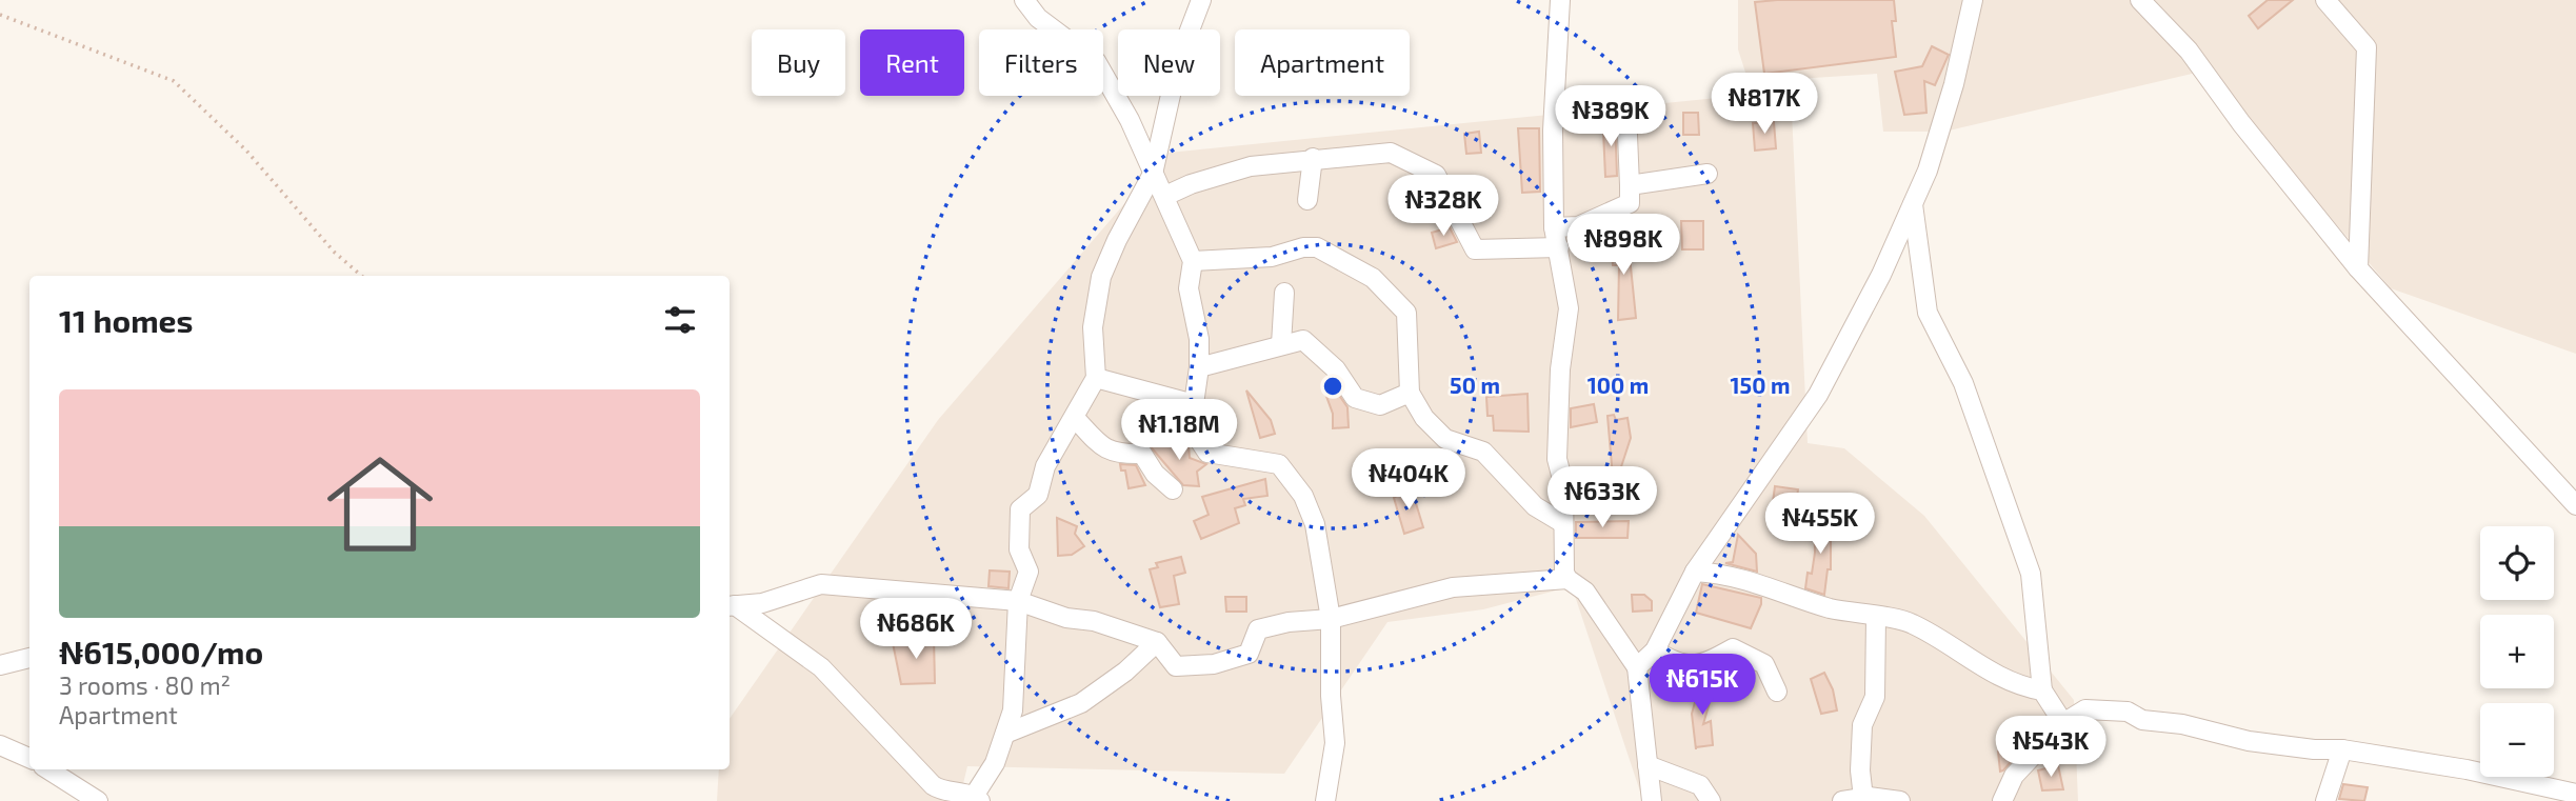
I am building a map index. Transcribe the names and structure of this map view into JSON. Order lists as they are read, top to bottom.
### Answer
{
  "page": {
    "chip": [
      "Buy",
      "Rent",
      "Filters",
      "New",
      "Apartment"
    ],
    "price": [
      "₦817K",
      "₦389K",
      "₦328K",
      "₦898K",
      "₦1.18M",
      "₦404K",
      "₦633K",
      "₦455K",
      "₦686K",
      "₦615K",
      "₦543K"
    ],
    "heading": "11 homes",
    "list": [
      {
        "name": "₦615,000/mo",
        "note": "3 rooms · 80 m² · Apartment"
      }
    ],
    "map_buttons": ["+", "−"]
  },
  "rings": ["50 m", "100 m", "150 m"]
}
